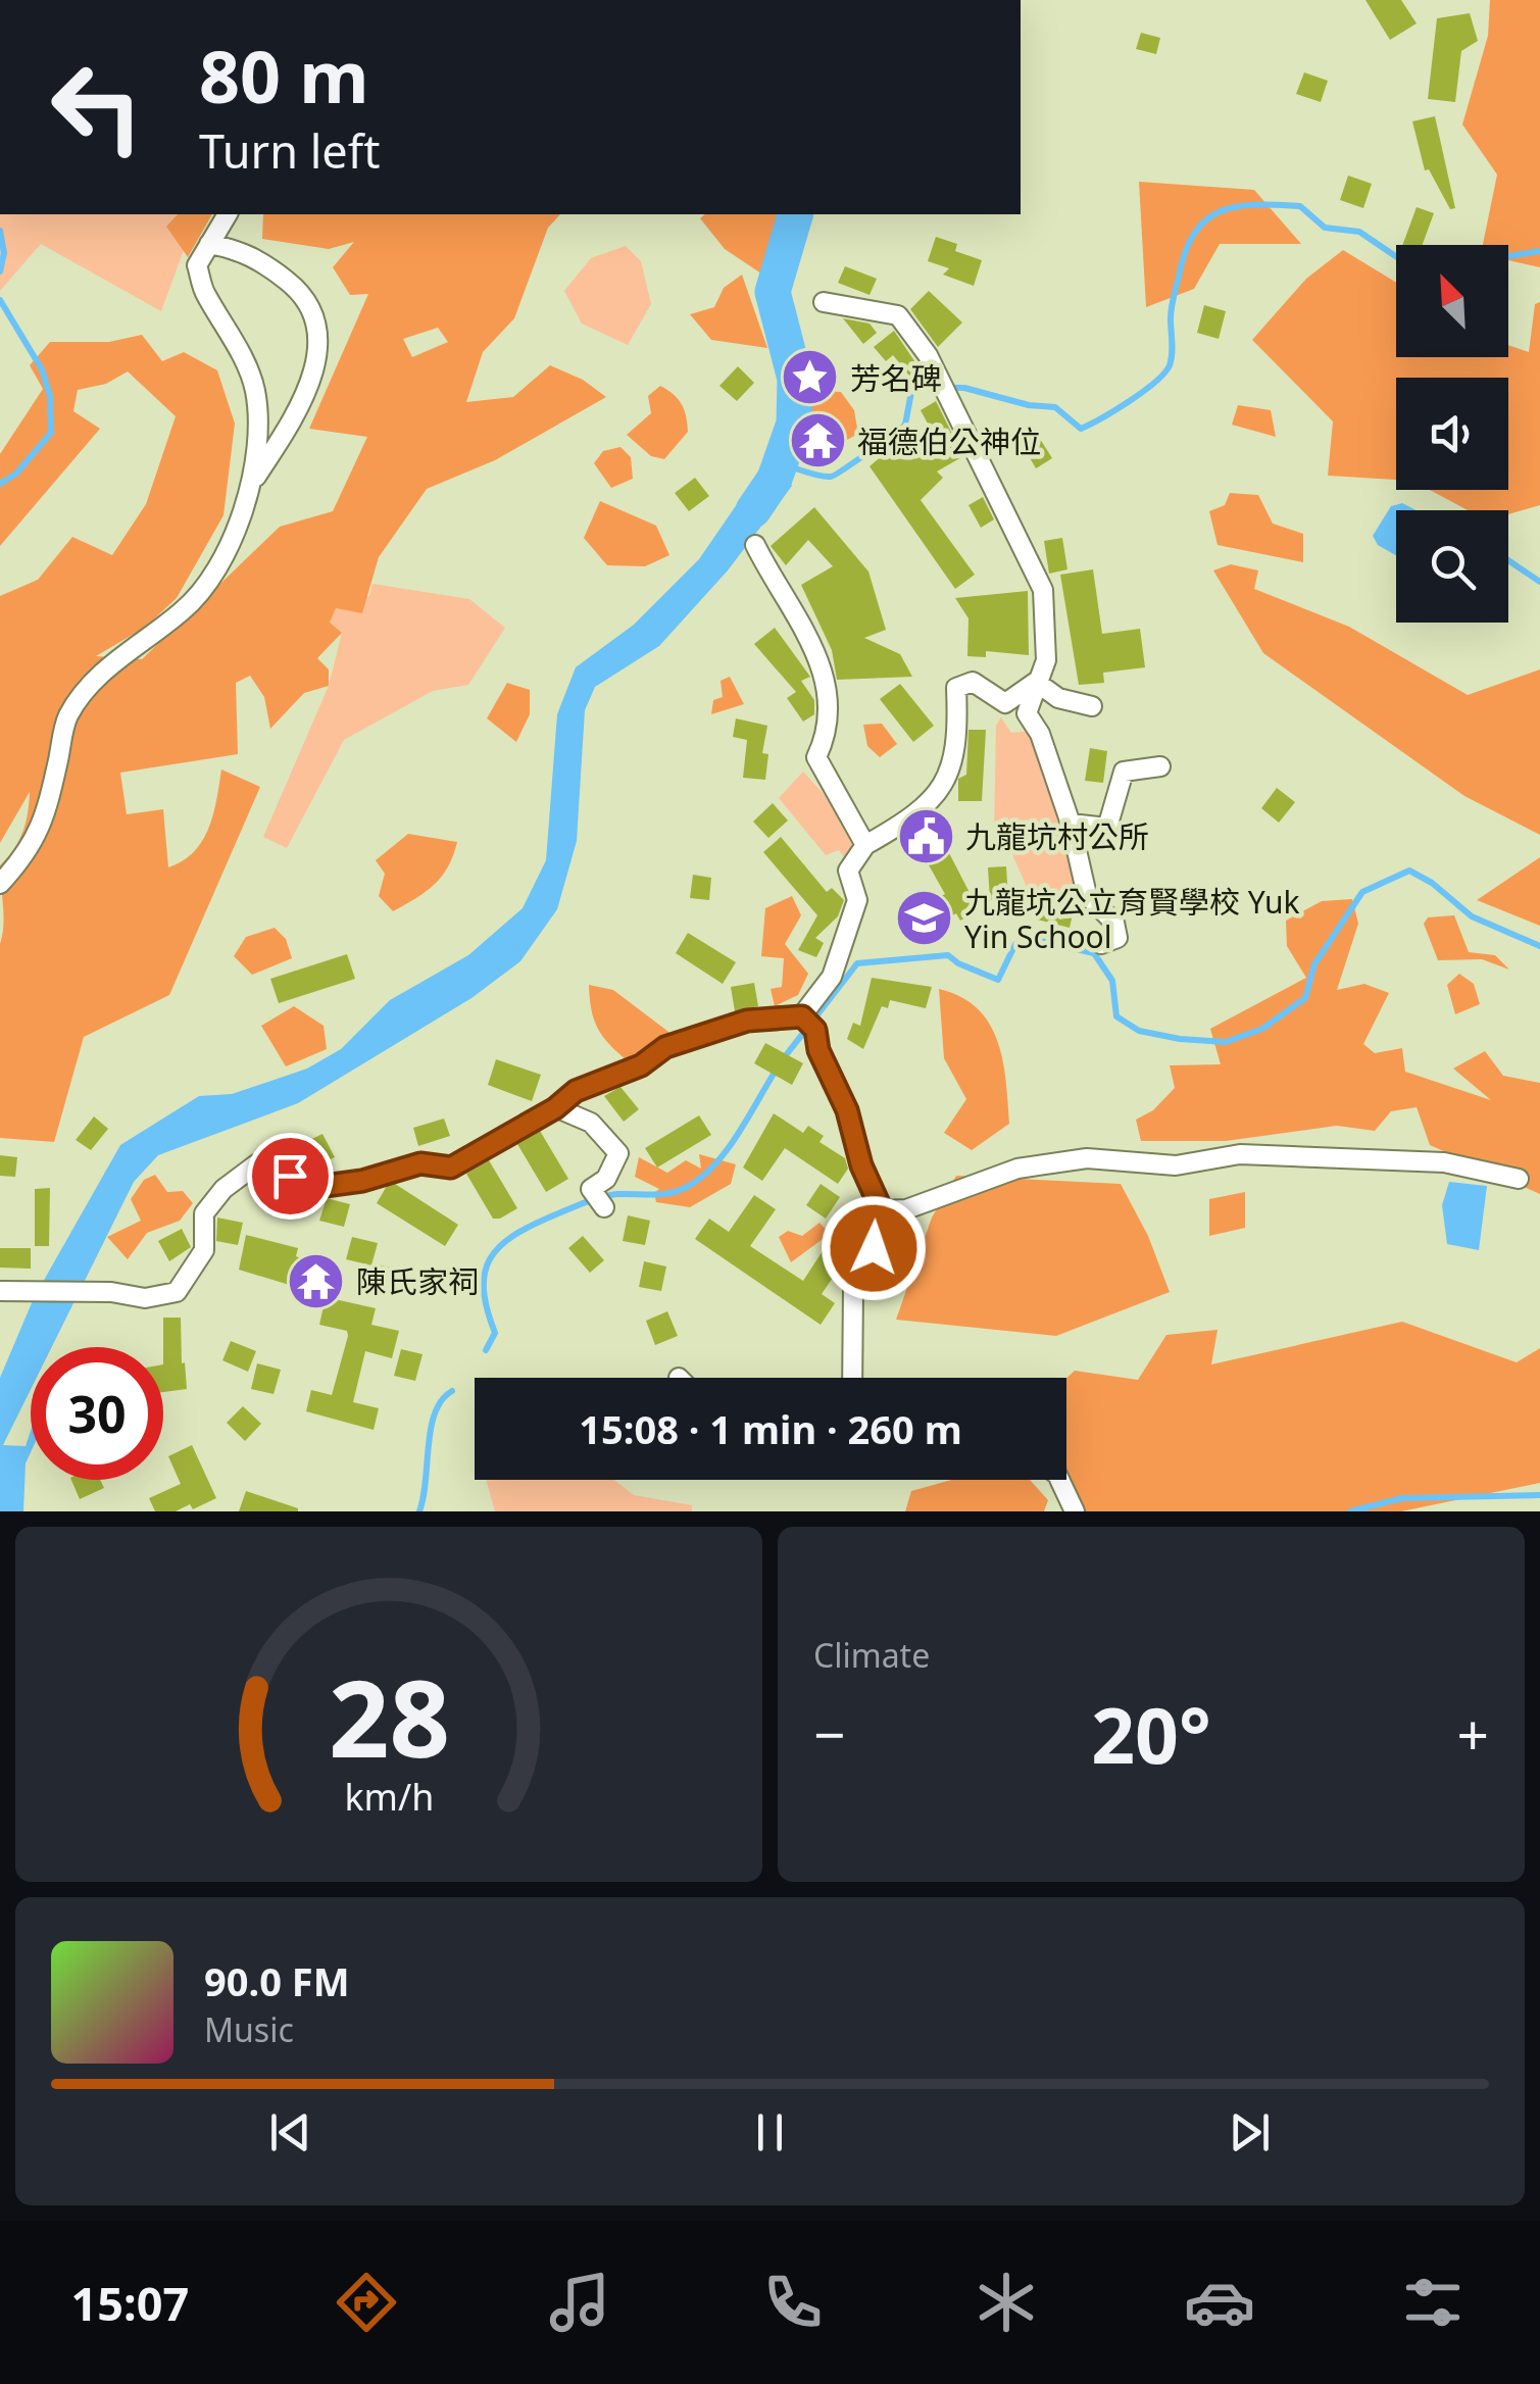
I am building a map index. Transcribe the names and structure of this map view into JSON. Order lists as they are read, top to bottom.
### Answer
{
  "places": {
    "place": ["芳名碑"],
    "temple": ["福德伯公神位", "陳氏家祠"],
    "public building": ["九龍坑村公所"],
    "school or university": ["九龍坑公立育賢學校 Yuk Yin School"]
  },
  "north": "top left",
  "page": {
    "turn": ["80 m", "Turn left"],
    "limit": "30",
    "trip": "15:08 · 1 min · 260 m",
    "tile": "Climate",
    "heat": ["−", "20°", "+"],
    "song": ["90.0 FM", "Music"],
    "tabs": "15:07",
    "gauge": ["28", "km/h"]
  }
}
